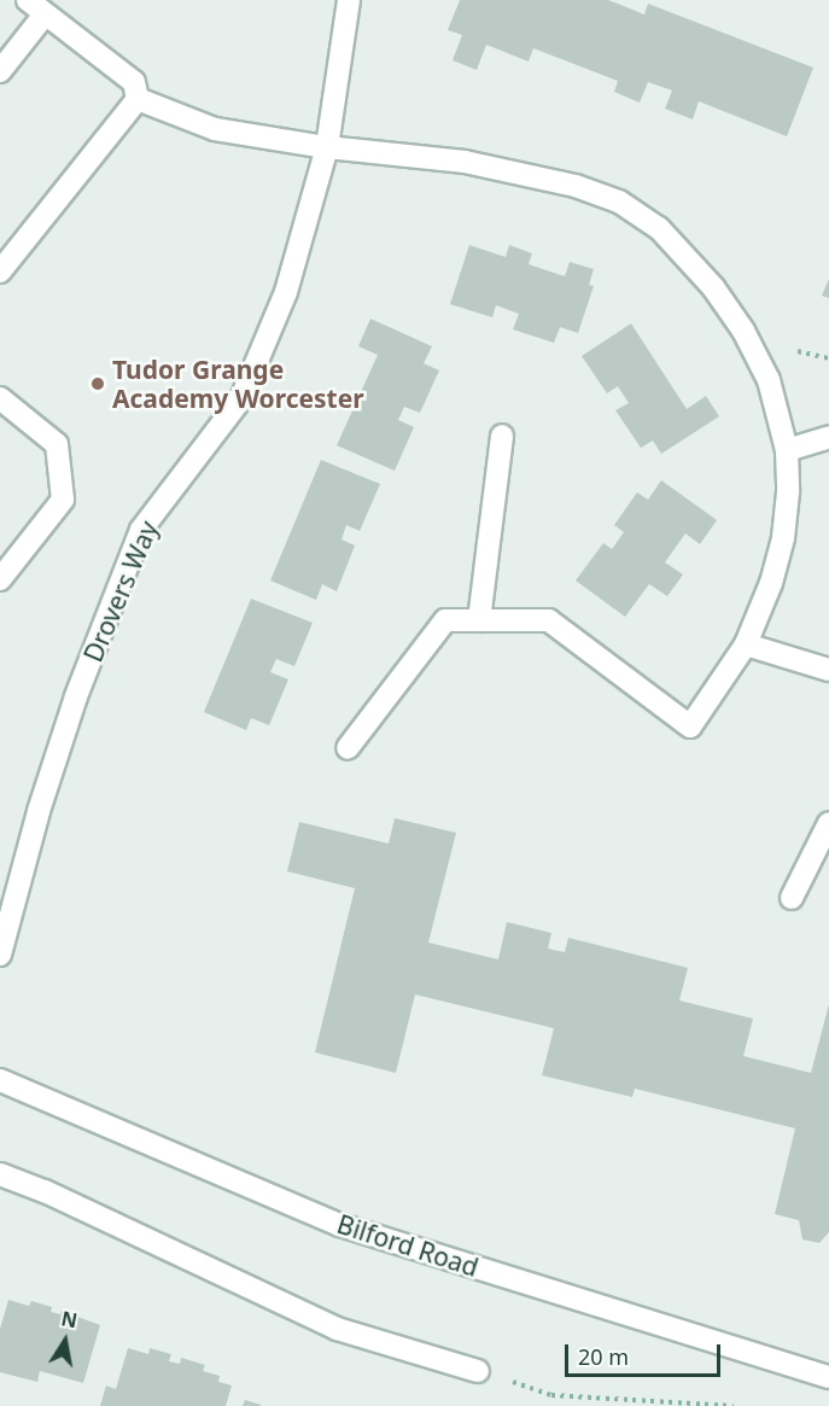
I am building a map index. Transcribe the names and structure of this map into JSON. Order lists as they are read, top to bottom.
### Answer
{
  "streets": {
    "street": ["Drovers Way", "Bilford Road"]
  },
  "places": ["Tudor Grange Academy Worcester"],
  "scale_bar": "20 m",
  "north": "top"
}
